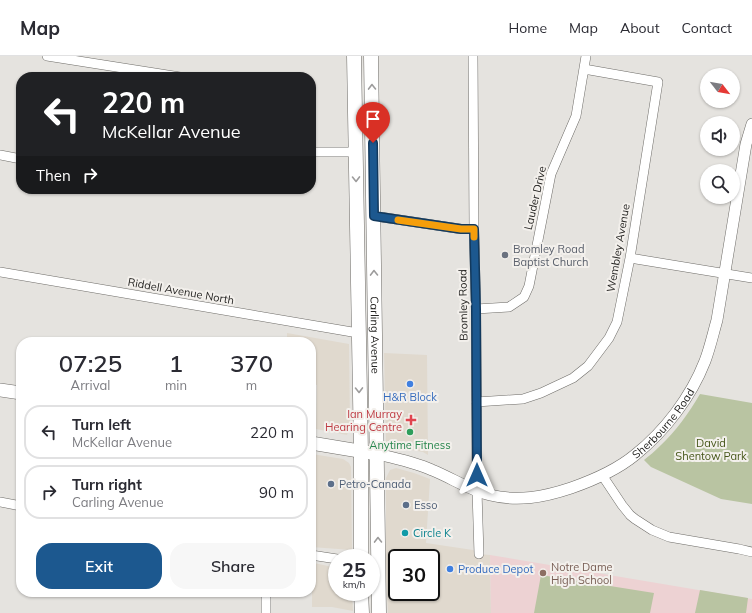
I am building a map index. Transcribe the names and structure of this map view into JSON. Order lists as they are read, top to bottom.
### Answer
{
  "streets": {
    "main road": ["Carling Avenue"],
    "street": [
      "Lauder Drive",
      "Wembley Avenue",
      "Riddell Avenue North",
      "Bromley Road",
      "Sherbourne Road"
    ]
  },
  "crossings": [
    ["Lauder Drive", "Wembley Avenue"],
    ["Lauder Drive", "Bromley Road"],
    ["Wembley Avenue", "Bromley Road"],
    ["Riddell Avenue North", "Carling Avenue"],
    ["Bromley Road", "Sherbourne Road"],
    ["Carling Avenue", "Sherbourne Road"]
  ],
  "parks": ["David Shentow Park"],
  "places": {
    "other": [
      "Bromley Road Baptist Church",
      "H&R Block",
      "Anytime Fitness",
      "Petro-Canada",
      "Esso",
      "Circle K",
      "Produce Depot",
      "Notre Dame High School"
    ],
    "health": ["Ian Murray Hearing Centre"]
  },
  "north": "bottom right",
  "page": {
    "header": "Map",
    "nav": [
      "Home",
      "Map",
      "About",
      "Contact"
    ],
    "turn": ["220 m", "McKellar Avenue"],
    "then": "Then",
    "eta": [
      "07:25",
      "Arrival",
      "1",
      "min",
      "370",
      "m"
    ],
    "list": [
      {
        "name": "Turn left",
        "note": "McKellar Avenue",
        "value": "220 m"
      },
      {
        "name": "Turn right",
        "note": "Carling Avenue",
        "value": "90 m"
      }
    ],
    "buttons": ["Exit", "Share"],
    "speed": "25 km/h",
    "limit": "30"
  }
}
